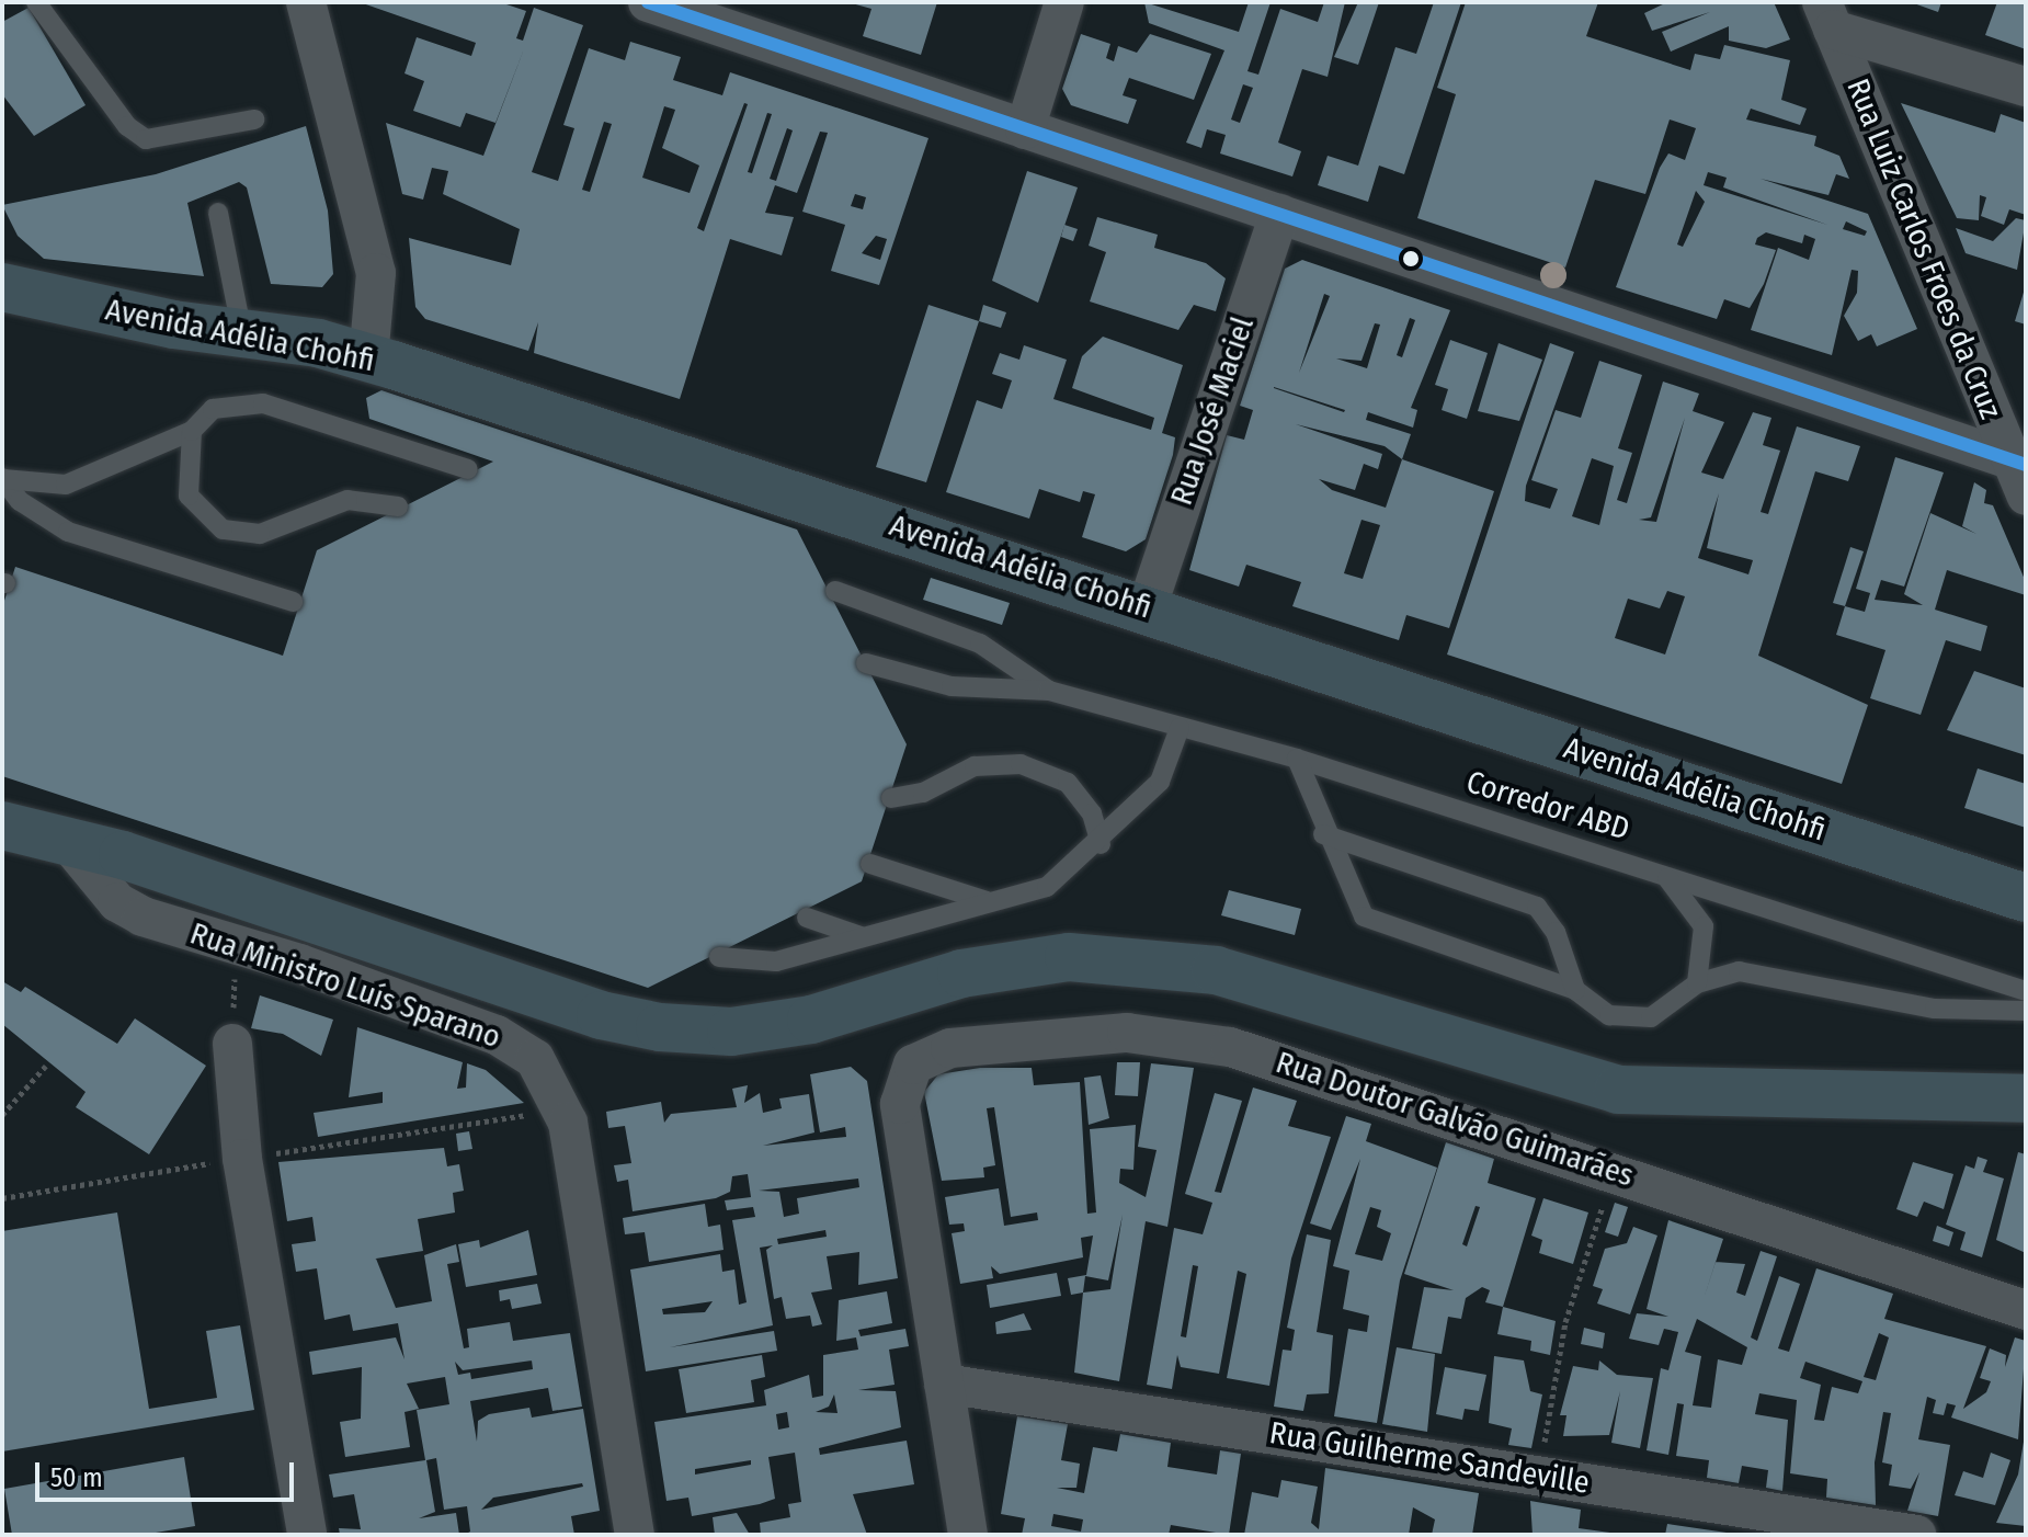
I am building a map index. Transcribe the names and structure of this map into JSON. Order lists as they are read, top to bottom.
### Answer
{
  "streets": {
    "highway": ["Avenida Adélia Chohfi"],
    "street": [
      "Rua Luiz Carlos Froes da Cruz",
      "Rua José Maciel",
      "Rua Ministro Luís Sparano",
      "Rua Doutor Galvão Guimarães",
      "Rua Guilherme Sandeville"
    ],
    "lane": ["Corredor ABD"]
  },
  "crossings": [
    ["Avenida Adélia Chohfi", "Rua José Maciel"],
    ["Rua Doutor Galvão Guimarães", "Rua Guilherme Sandeville"]
  ],
  "scale_bar": "50 m"
}
